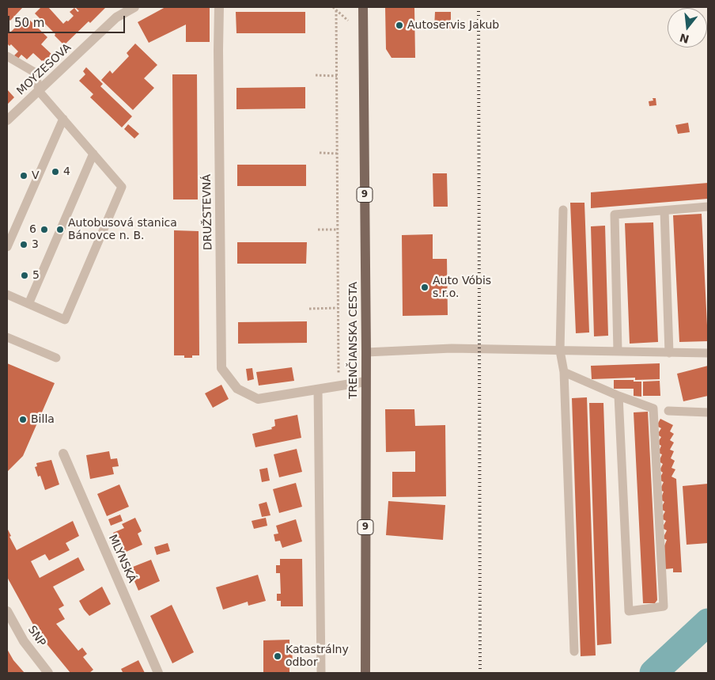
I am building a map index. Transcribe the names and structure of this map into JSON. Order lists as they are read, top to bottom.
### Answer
{
  "streets": {
    "main road": ["9", "TRENČIANSKA CESTA"],
    "street": [
      "MOYZESOVA",
      "DRUŽSTEVNÁ",
      "MLYNSKÁ",
      "SNP"
    ]
  },
  "places": [
    "Autoservis Jakub",
    "4",
    "V",
    "6",
    "Autobusová stanica Bánovce n. B.",
    "3",
    "5",
    "Auto Vóbis s.r.o.",
    "Billa",
    "Katastrálny odbor"
  ],
  "scale_bar": "50 m",
  "north": "bottom"
}
